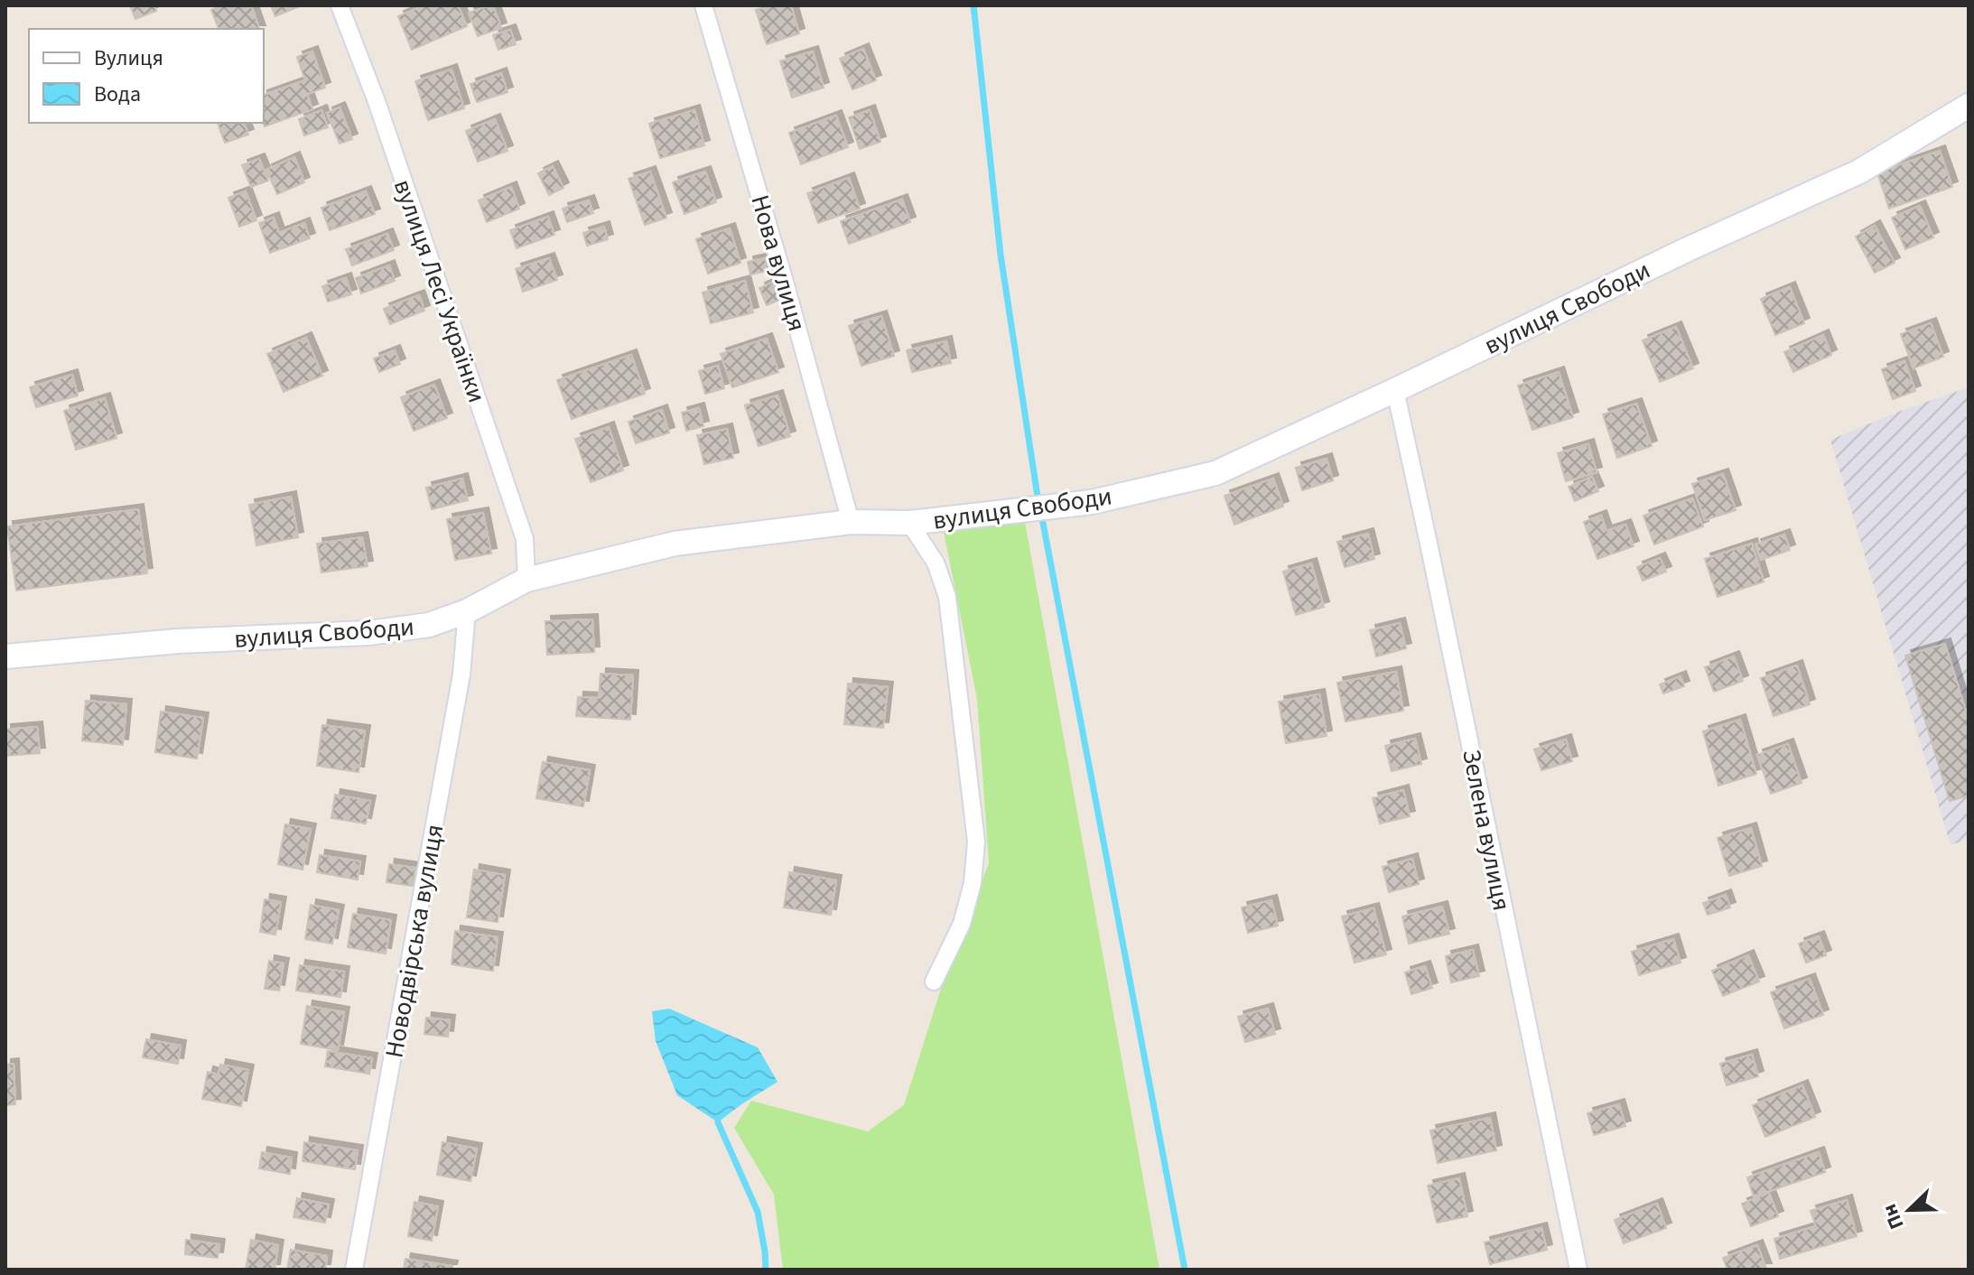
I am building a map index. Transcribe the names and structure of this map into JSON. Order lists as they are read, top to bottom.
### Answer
{
  "streets": {
    "main road": ["вулиця Свободи"],
    "street": [
      "Нова вулиця",
      "вулиця Лесі Українки",
      "Зелена вулиця",
      "Новодвірська вулиця"
    ]
  },
  "crossings": [
    ["Нова вулиця", "вулиця Свободи"],
    ["вулиця Лесі Українки", "вулиця Свободи"],
    ["вулиця Свободи", "Зелена вулиця"],
    ["вулиця Свободи", "Новодвірська вулиця"]
  ],
  "legend": ["Вулиця", "Вода"],
  "north": "bottom left"
}
